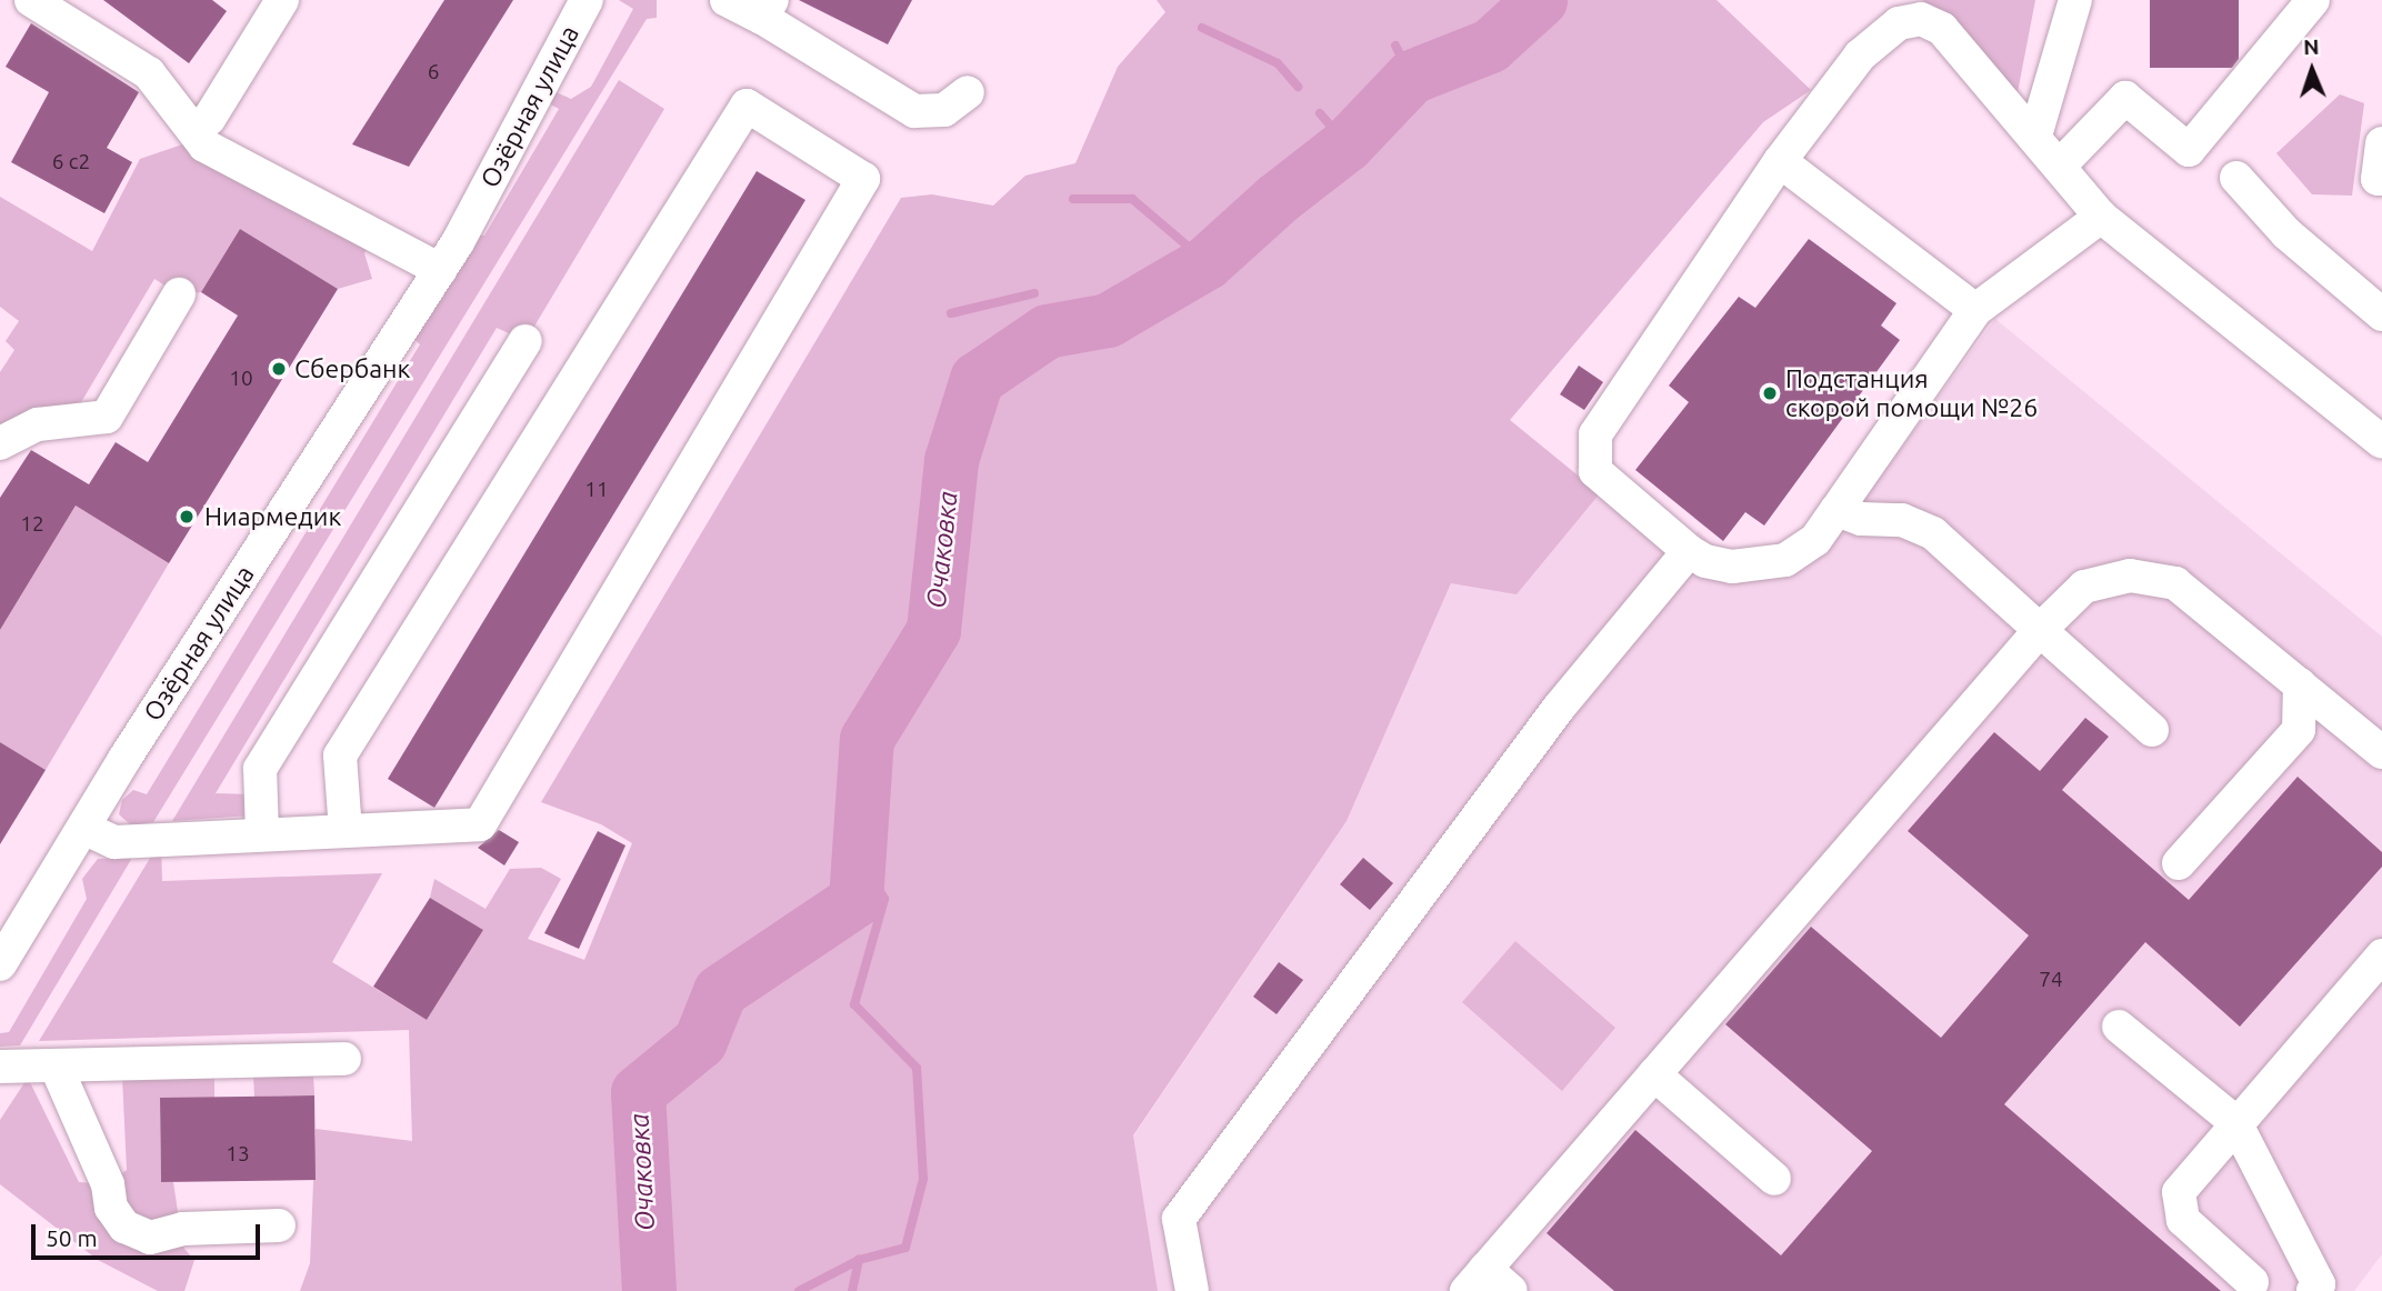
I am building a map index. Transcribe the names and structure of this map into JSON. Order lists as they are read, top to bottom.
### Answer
{
  "streets": {
    "street": ["Озёрная улица"]
  },
  "water": ["Очаковка"],
  "places": ["Сбербанк", "Подстанция скорой помощи №26", "Ниармедик"],
  "house_numbers": [
    "6",
    "6 с2",
    "10",
    "11",
    "12",
    "74",
    "13"
  ],
  "scale_bar": "50 m",
  "north": "top"
}
